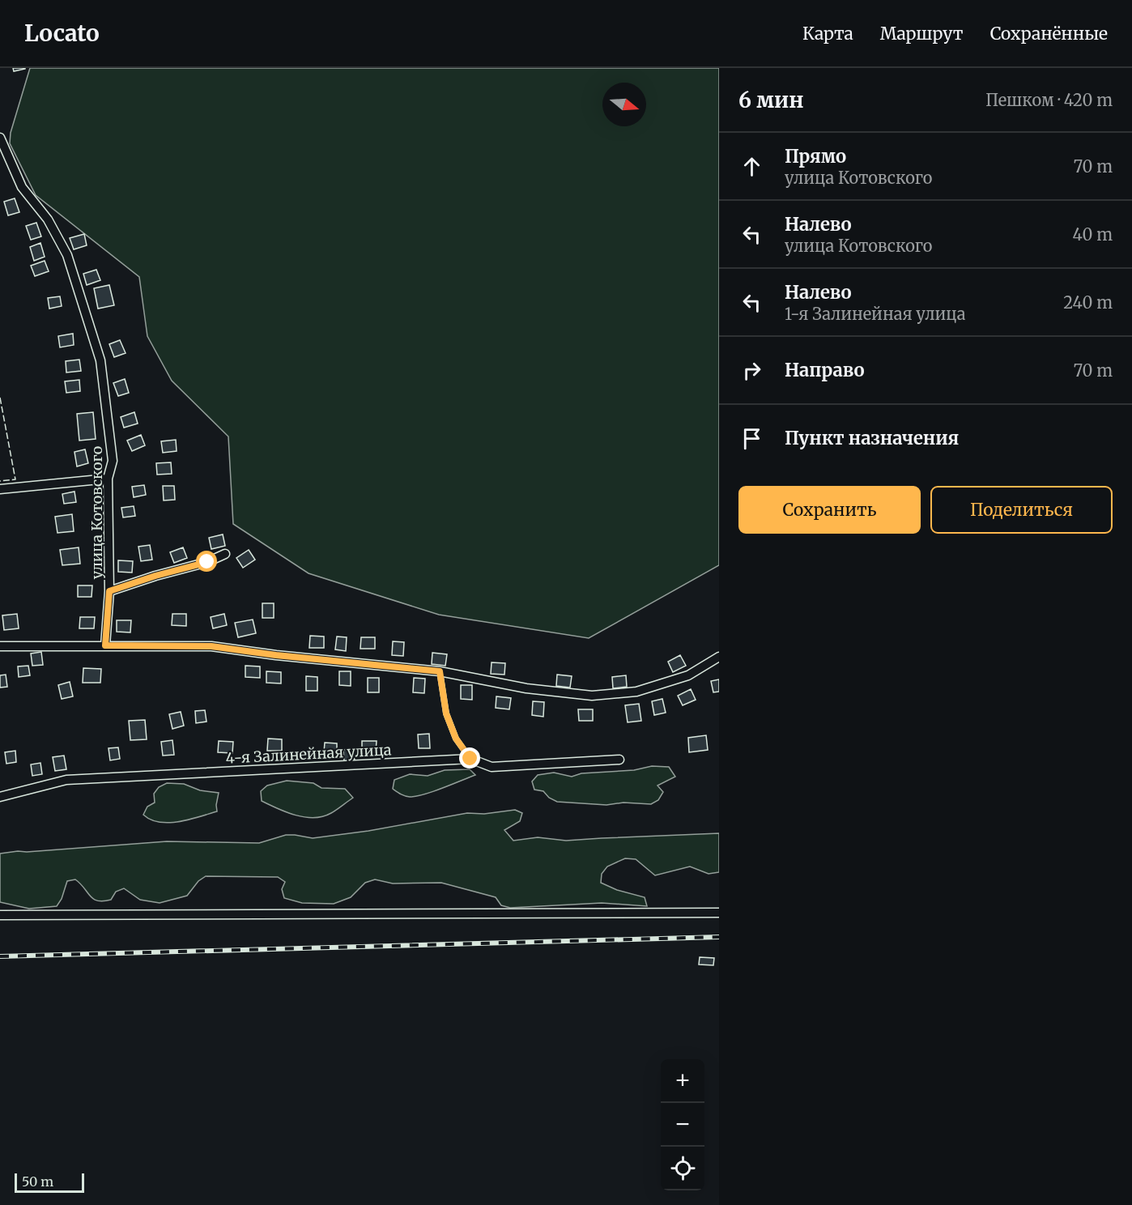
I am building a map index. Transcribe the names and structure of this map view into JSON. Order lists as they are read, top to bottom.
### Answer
{
  "streets": {
    "street": ["улица Котовского", "4-я Залинейная улица"]
  },
  "scale_bar": "50 m",
  "north": "right",
  "page": {
    "header": "Locato",
    "nav": ["Карта", "Маршрут", "Сохранённые"],
    "heading": ["6 мин", "Пешком · 420 m"],
    "list": [
      ["Прямо", "улица Котовского", "70 m"],
      ["Налево", "улица Котовского", "40 m"],
      ["Налево", "1-я Залинейная улица", "240 m"],
      ["Направо", "70 m"],
      "Пункт назначения"
    ],
    "buttons": ["Сохранить", "Поделиться"],
    "map_buttons": ["+", "−"],
    "scale": "50 m"
  }
}
